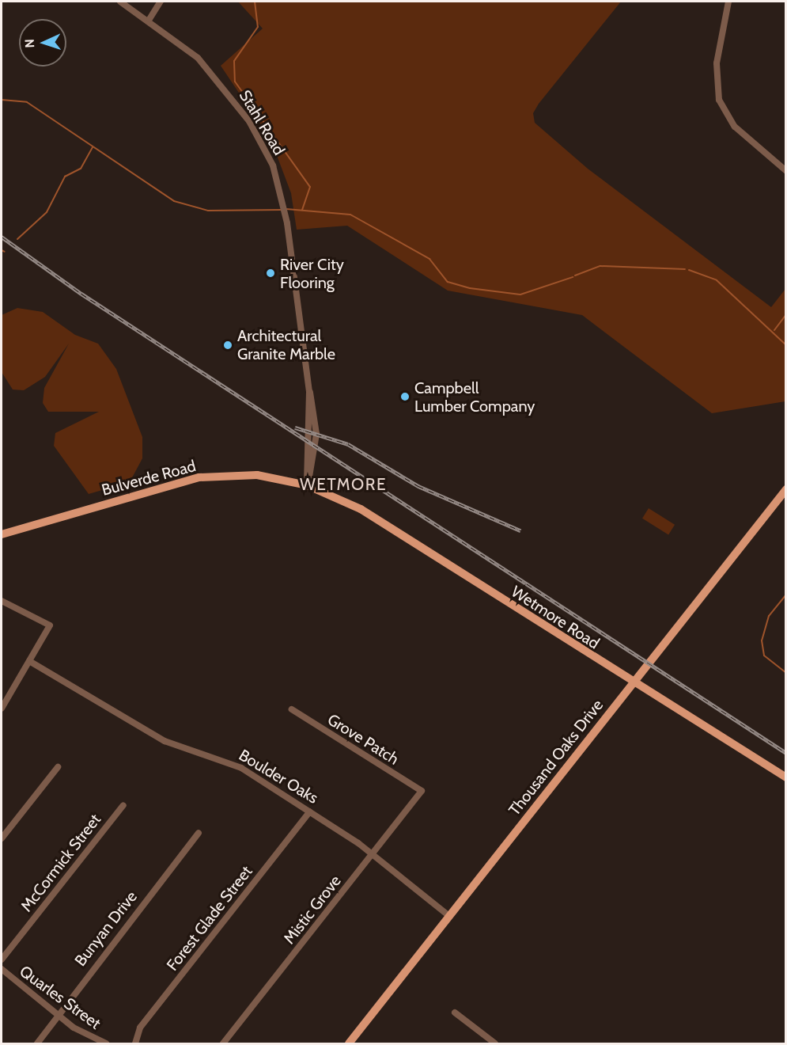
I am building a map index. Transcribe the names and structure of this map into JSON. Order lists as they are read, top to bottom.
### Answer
{
  "streets": {
    "main road": ["Bulverde Road", "Wetmore Road", "Thousand Oaks Drive"],
    "street": [
      "Stahl Road",
      "Grove Patch",
      "Boulder Oaks",
      "McCormick Street",
      "Mistic Grove",
      "Forest Glade Street",
      "Bunyan Drive",
      "Quarles Street"
    ]
  },
  "crossings": [
    ["Stahl Road", "Bulverde Road"],
    ["Stahl Road", "Wetmore Road"],
    ["Bulverde Road", "Wetmore Road"],
    ["Wetmore Road", "Thousand Oaks Drive"],
    ["Grove Patch", "Mistic Grove"],
    ["Thousand Oaks Drive", "Boulder Oaks"],
    ["Boulder Oaks", "Mistic Grove"],
    ["Boulder Oaks", "Forest Glade Street"],
    ["Bunyan Drive", "Quarles Street"]
  ],
  "districts": ["WETMORE"],
  "places": ["River City Flooring", "Architectural Granite Marble", "Campbell Lumber Company"],
  "north": "left"
}
